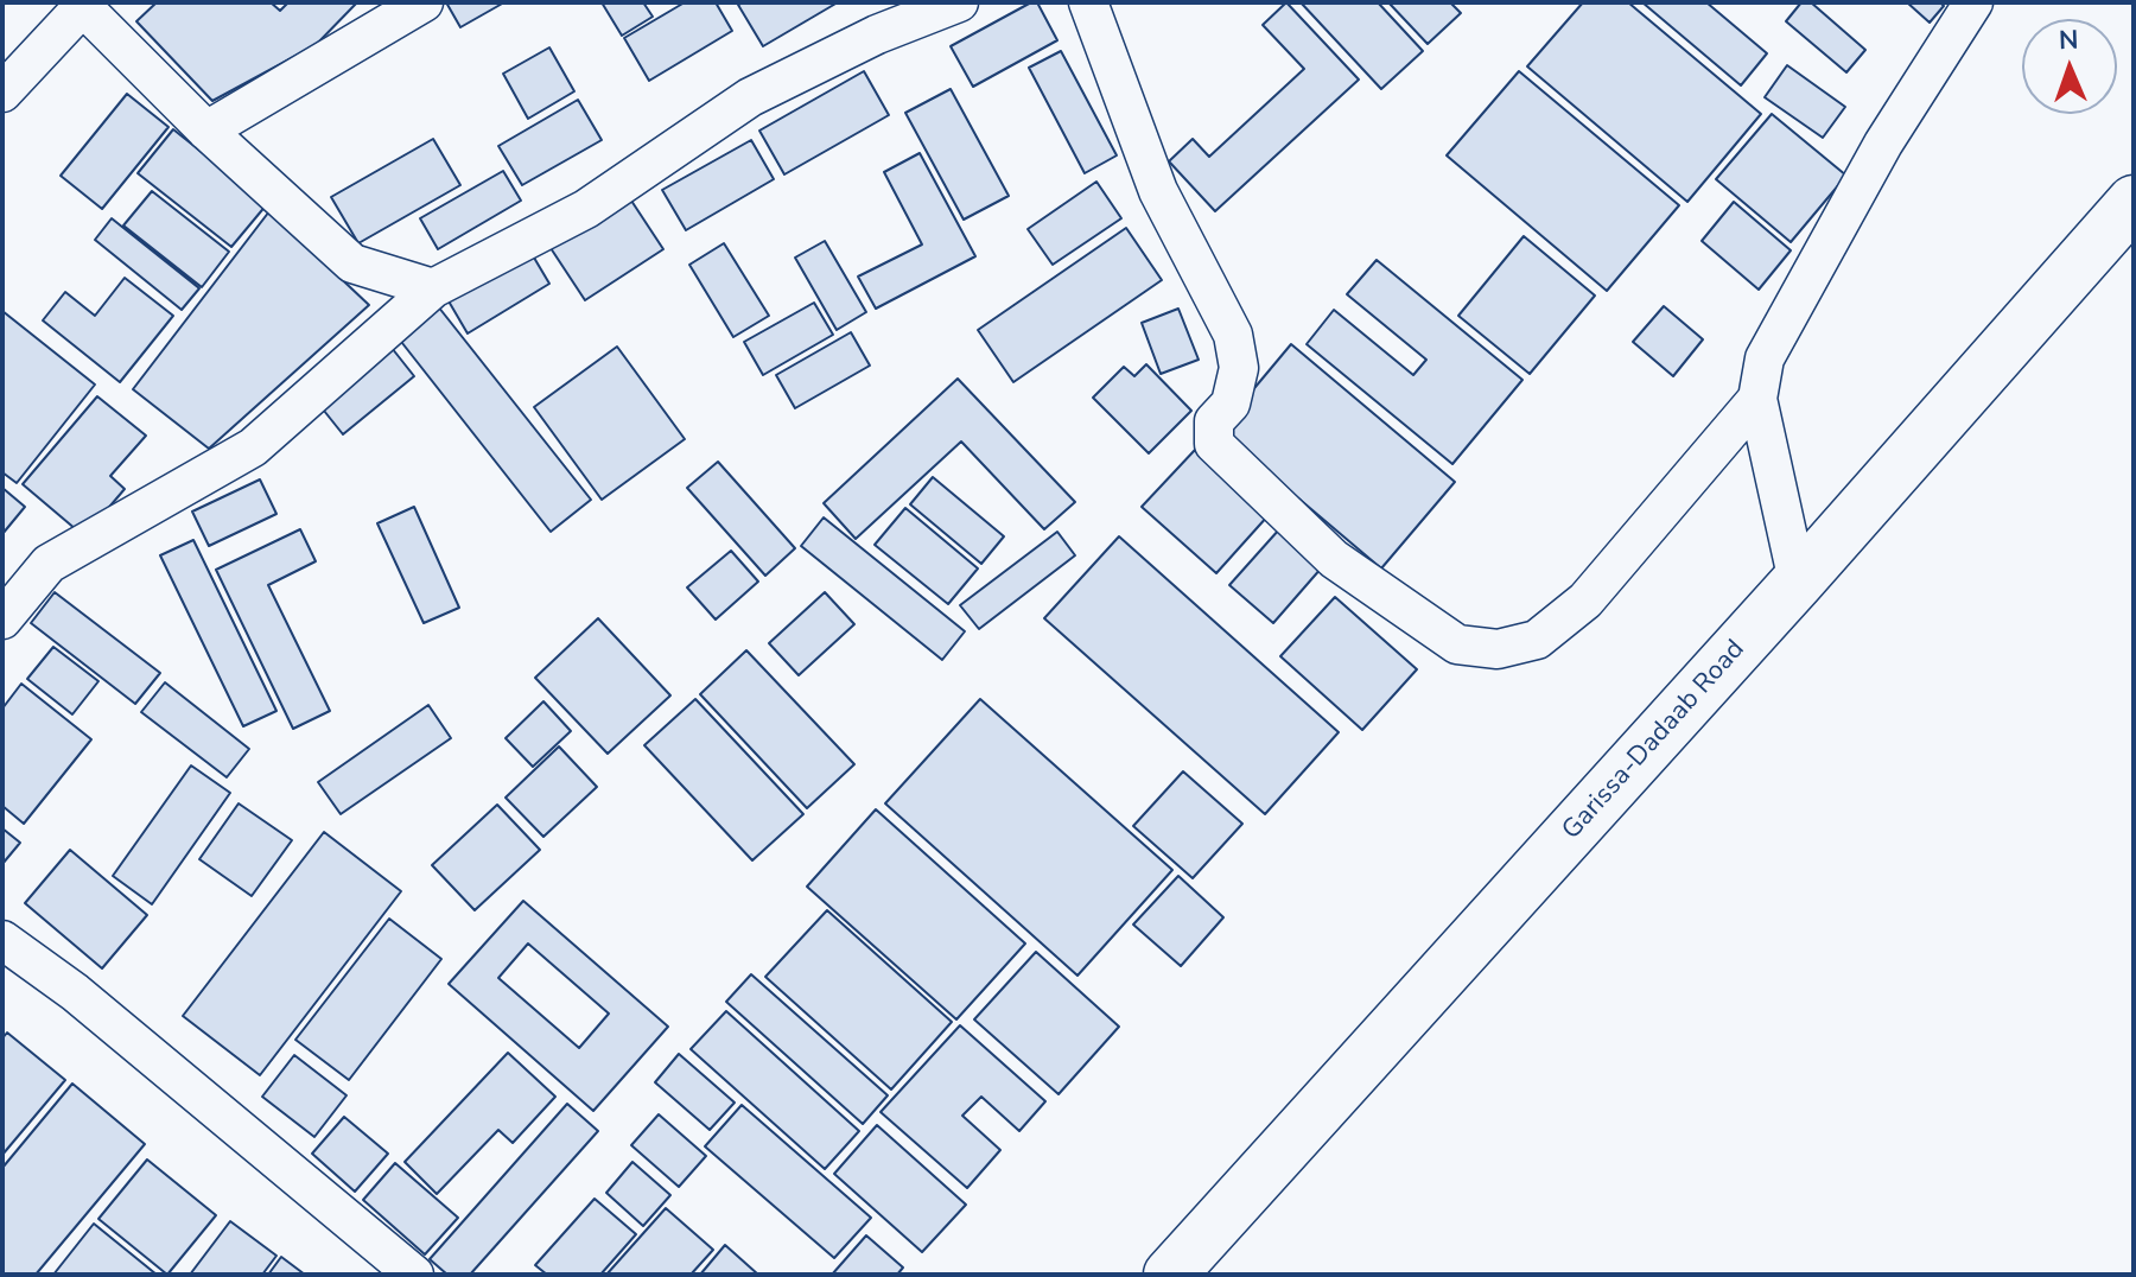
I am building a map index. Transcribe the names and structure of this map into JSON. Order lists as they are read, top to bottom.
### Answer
{
  "streets": {
    "highway": ["Garissa-Dadaab Road"]
  },
  "north": "top"
}
